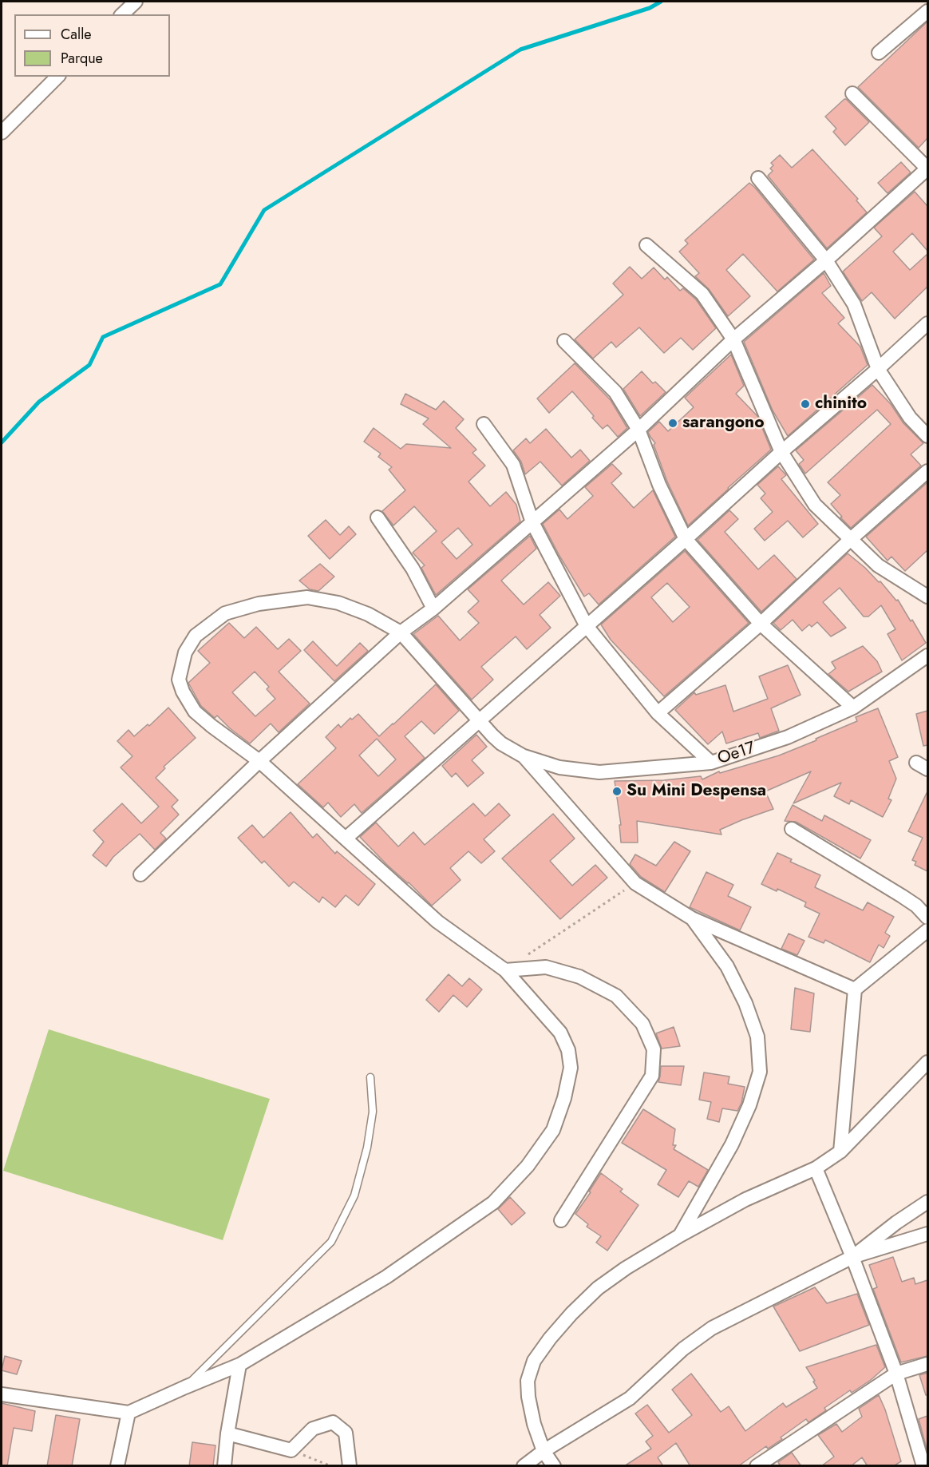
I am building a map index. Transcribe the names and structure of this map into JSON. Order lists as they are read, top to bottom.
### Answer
{
  "streets": {
    "street": ["Oe17"]
  },
  "places": ["chinito", "sarangono", "Su Mini Despensa"],
  "legend": ["Calle", "Parque"]
}
